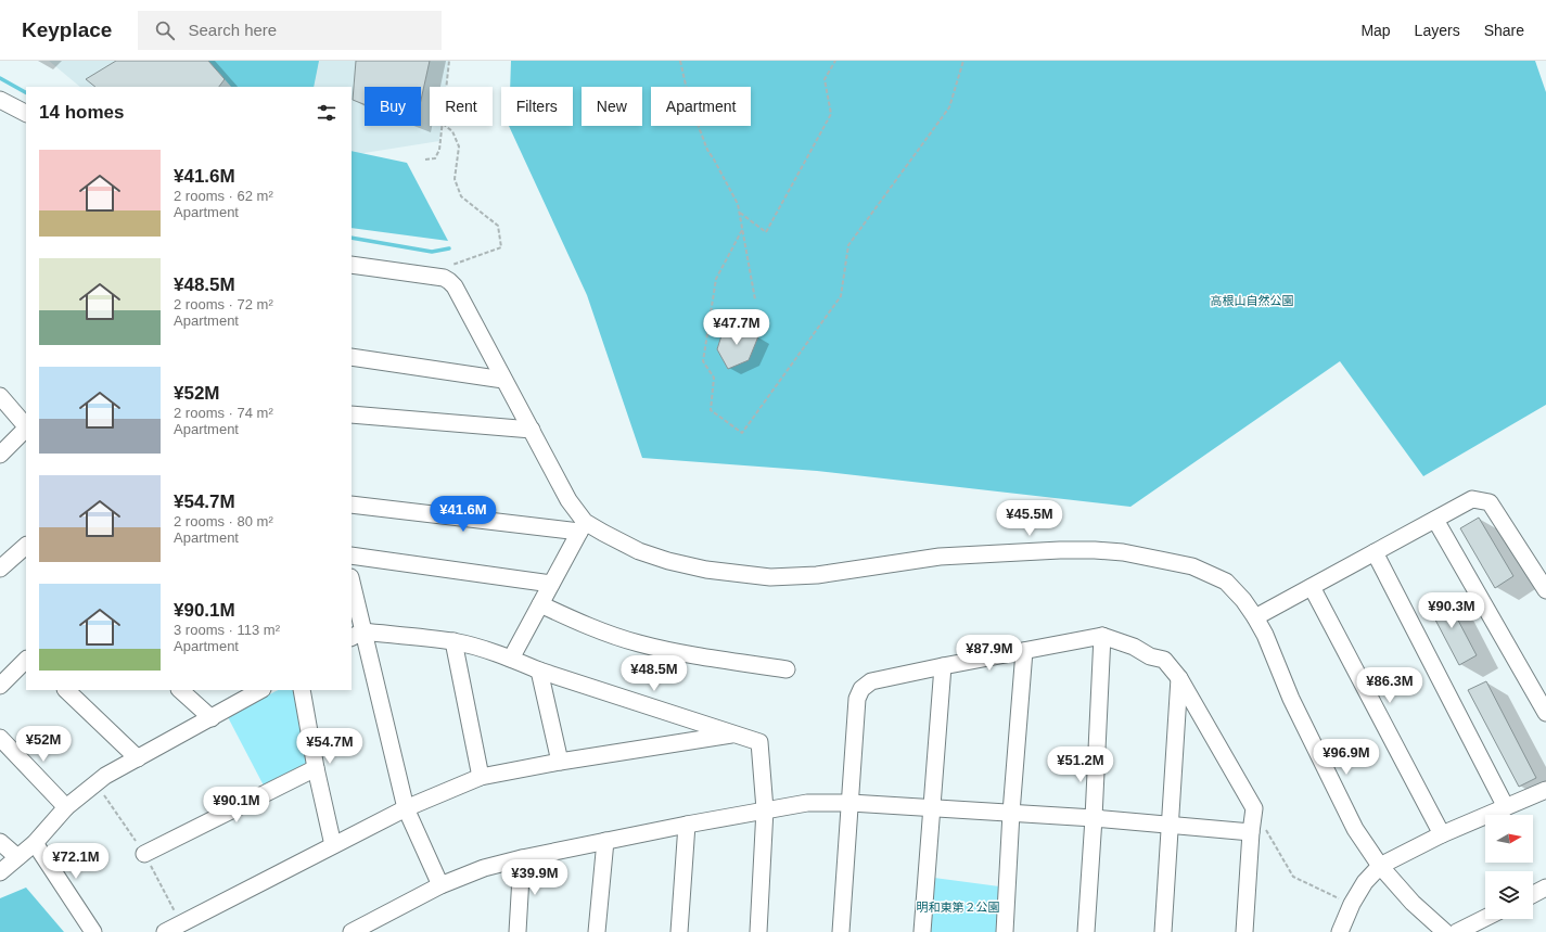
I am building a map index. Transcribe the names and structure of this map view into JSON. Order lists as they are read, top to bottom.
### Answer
{
  "parks": ["高根山自然公園", "明和東第２公園"],
  "north": "right",
  "page": {
    "header": "Keyplace",
    "search": "Search here",
    "nav": ["Map", "Layers", "Share"],
    "chip": [
      "Buy",
      "Rent",
      "Filters",
      "New",
      "Apartment"
    ],
    "heading": "14 homes",
    "list": [
      {
        "name": "¥41.6M",
        "note": "2 rooms · 62 m² · Apartment"
      },
      {
        "name": "¥48.5M",
        "note": "2 rooms · 72 m² · Apartment"
      },
      {
        "name": "¥52M",
        "note": "2 rooms · 74 m² · Apartment"
      },
      {
        "name": "¥54.7M",
        "note": "2 rooms · 80 m² · Apartment"
      },
      {
        "name": "¥90.1M",
        "note": "3 rooms · 113 m² · Apartment"
      }
    ],
    "price": [
      "¥47.7M",
      "¥41.6M",
      "¥45.5M",
      "¥90.3M",
      "¥87.9M",
      "¥48.5M",
      "¥86.3M",
      "¥52M",
      "¥54.7M",
      "¥96.9M",
      "¥51.2M",
      "¥90.1M",
      "¥72.1M",
      "¥39.9M"
    ]
  }
}
